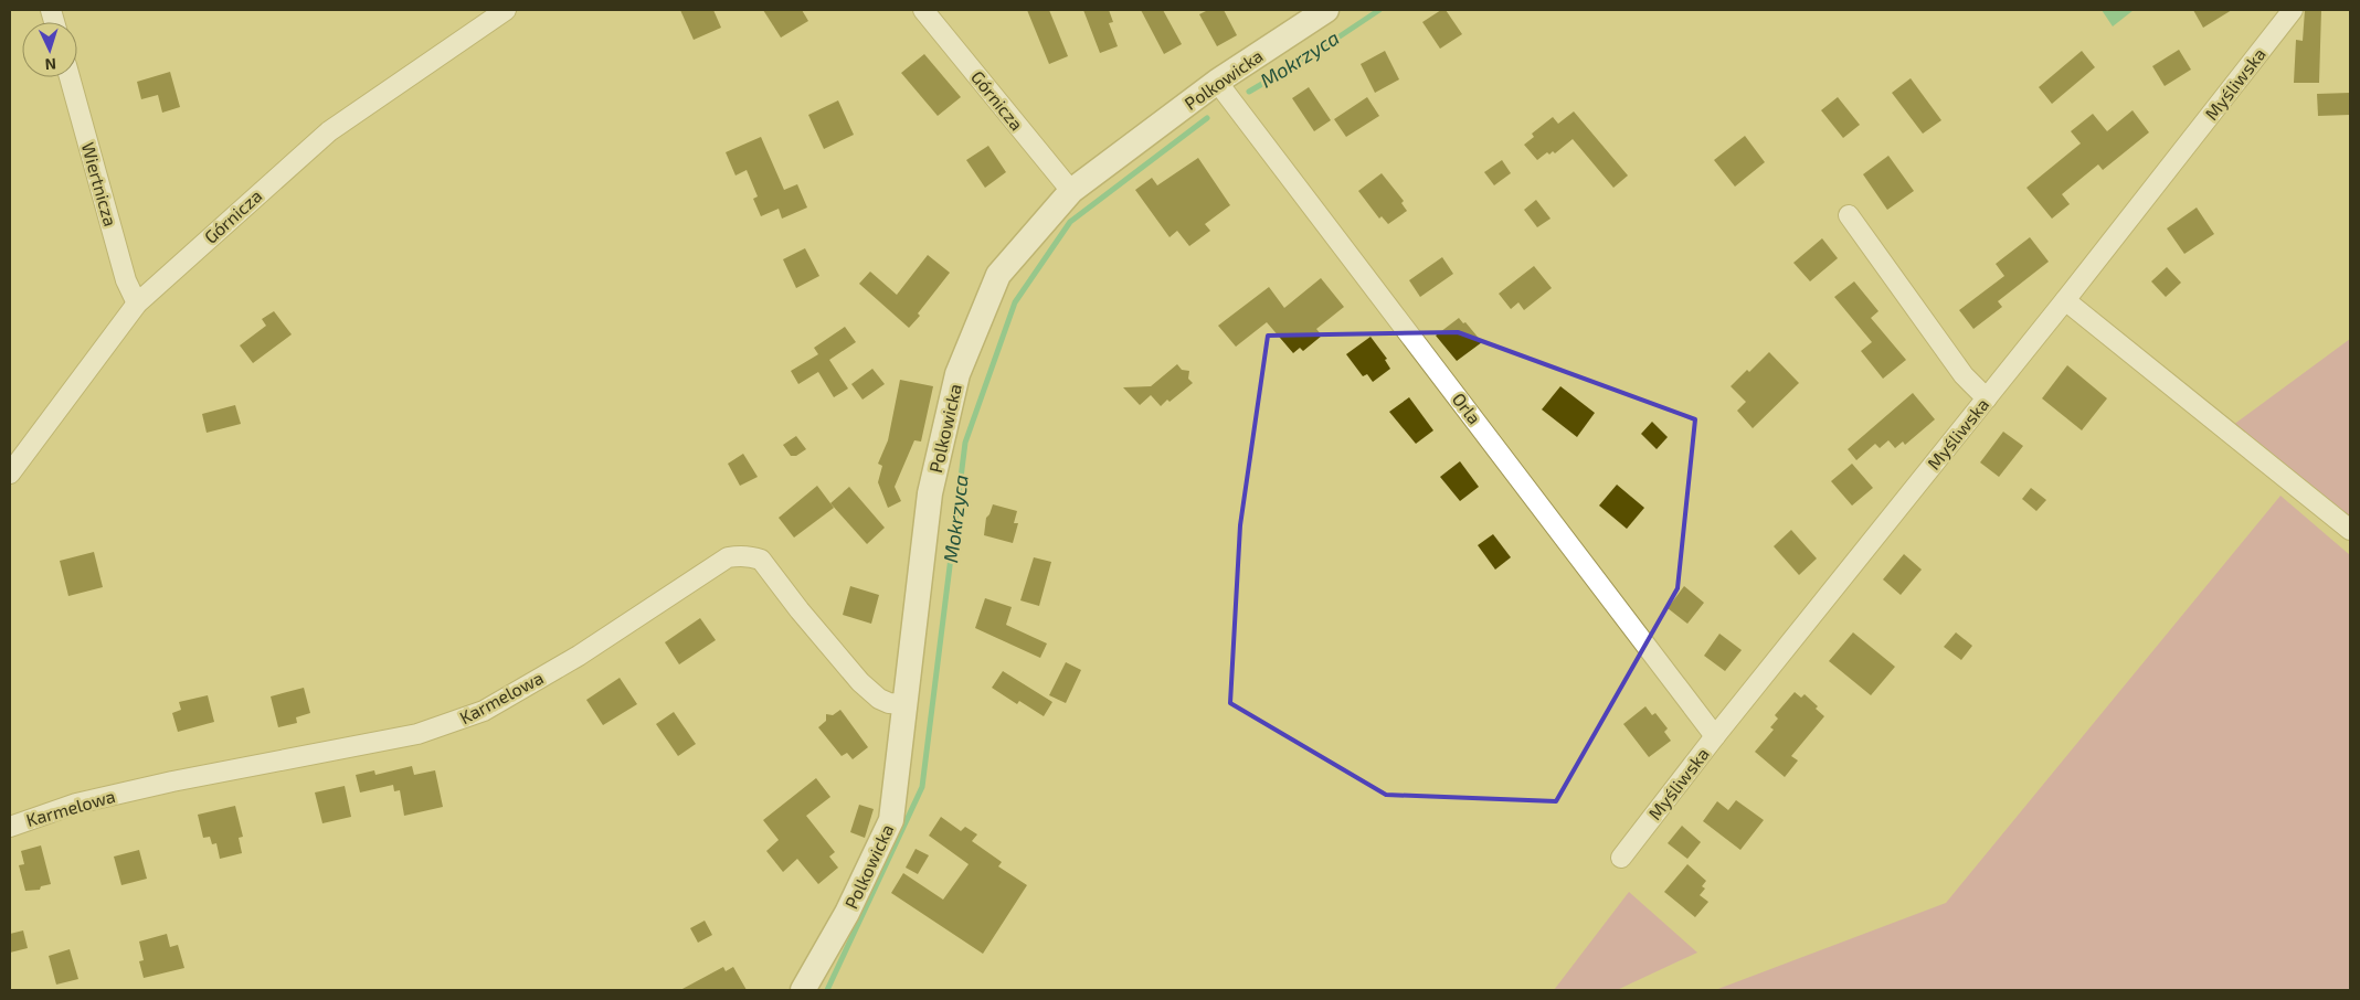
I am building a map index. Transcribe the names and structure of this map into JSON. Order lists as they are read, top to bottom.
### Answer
{
  "streets": {
    "street": [
      "Polkowicka",
      "Myśliwska",
      "Górnicza",
      "Wiertnicza",
      "Orla",
      "Karmelowa"
    ]
  },
  "crossings": [
    ["Polkowicka", "Górnicza"],
    ["Polkowicka", "Orla"],
    ["Polkowicka", "Karmelowa"],
    ["Myśliwska", "Orla"],
    ["Górnicza", "Wiertnicza"]
  ],
  "water": ["Mokrzyca"],
  "north": "bottom"
}
